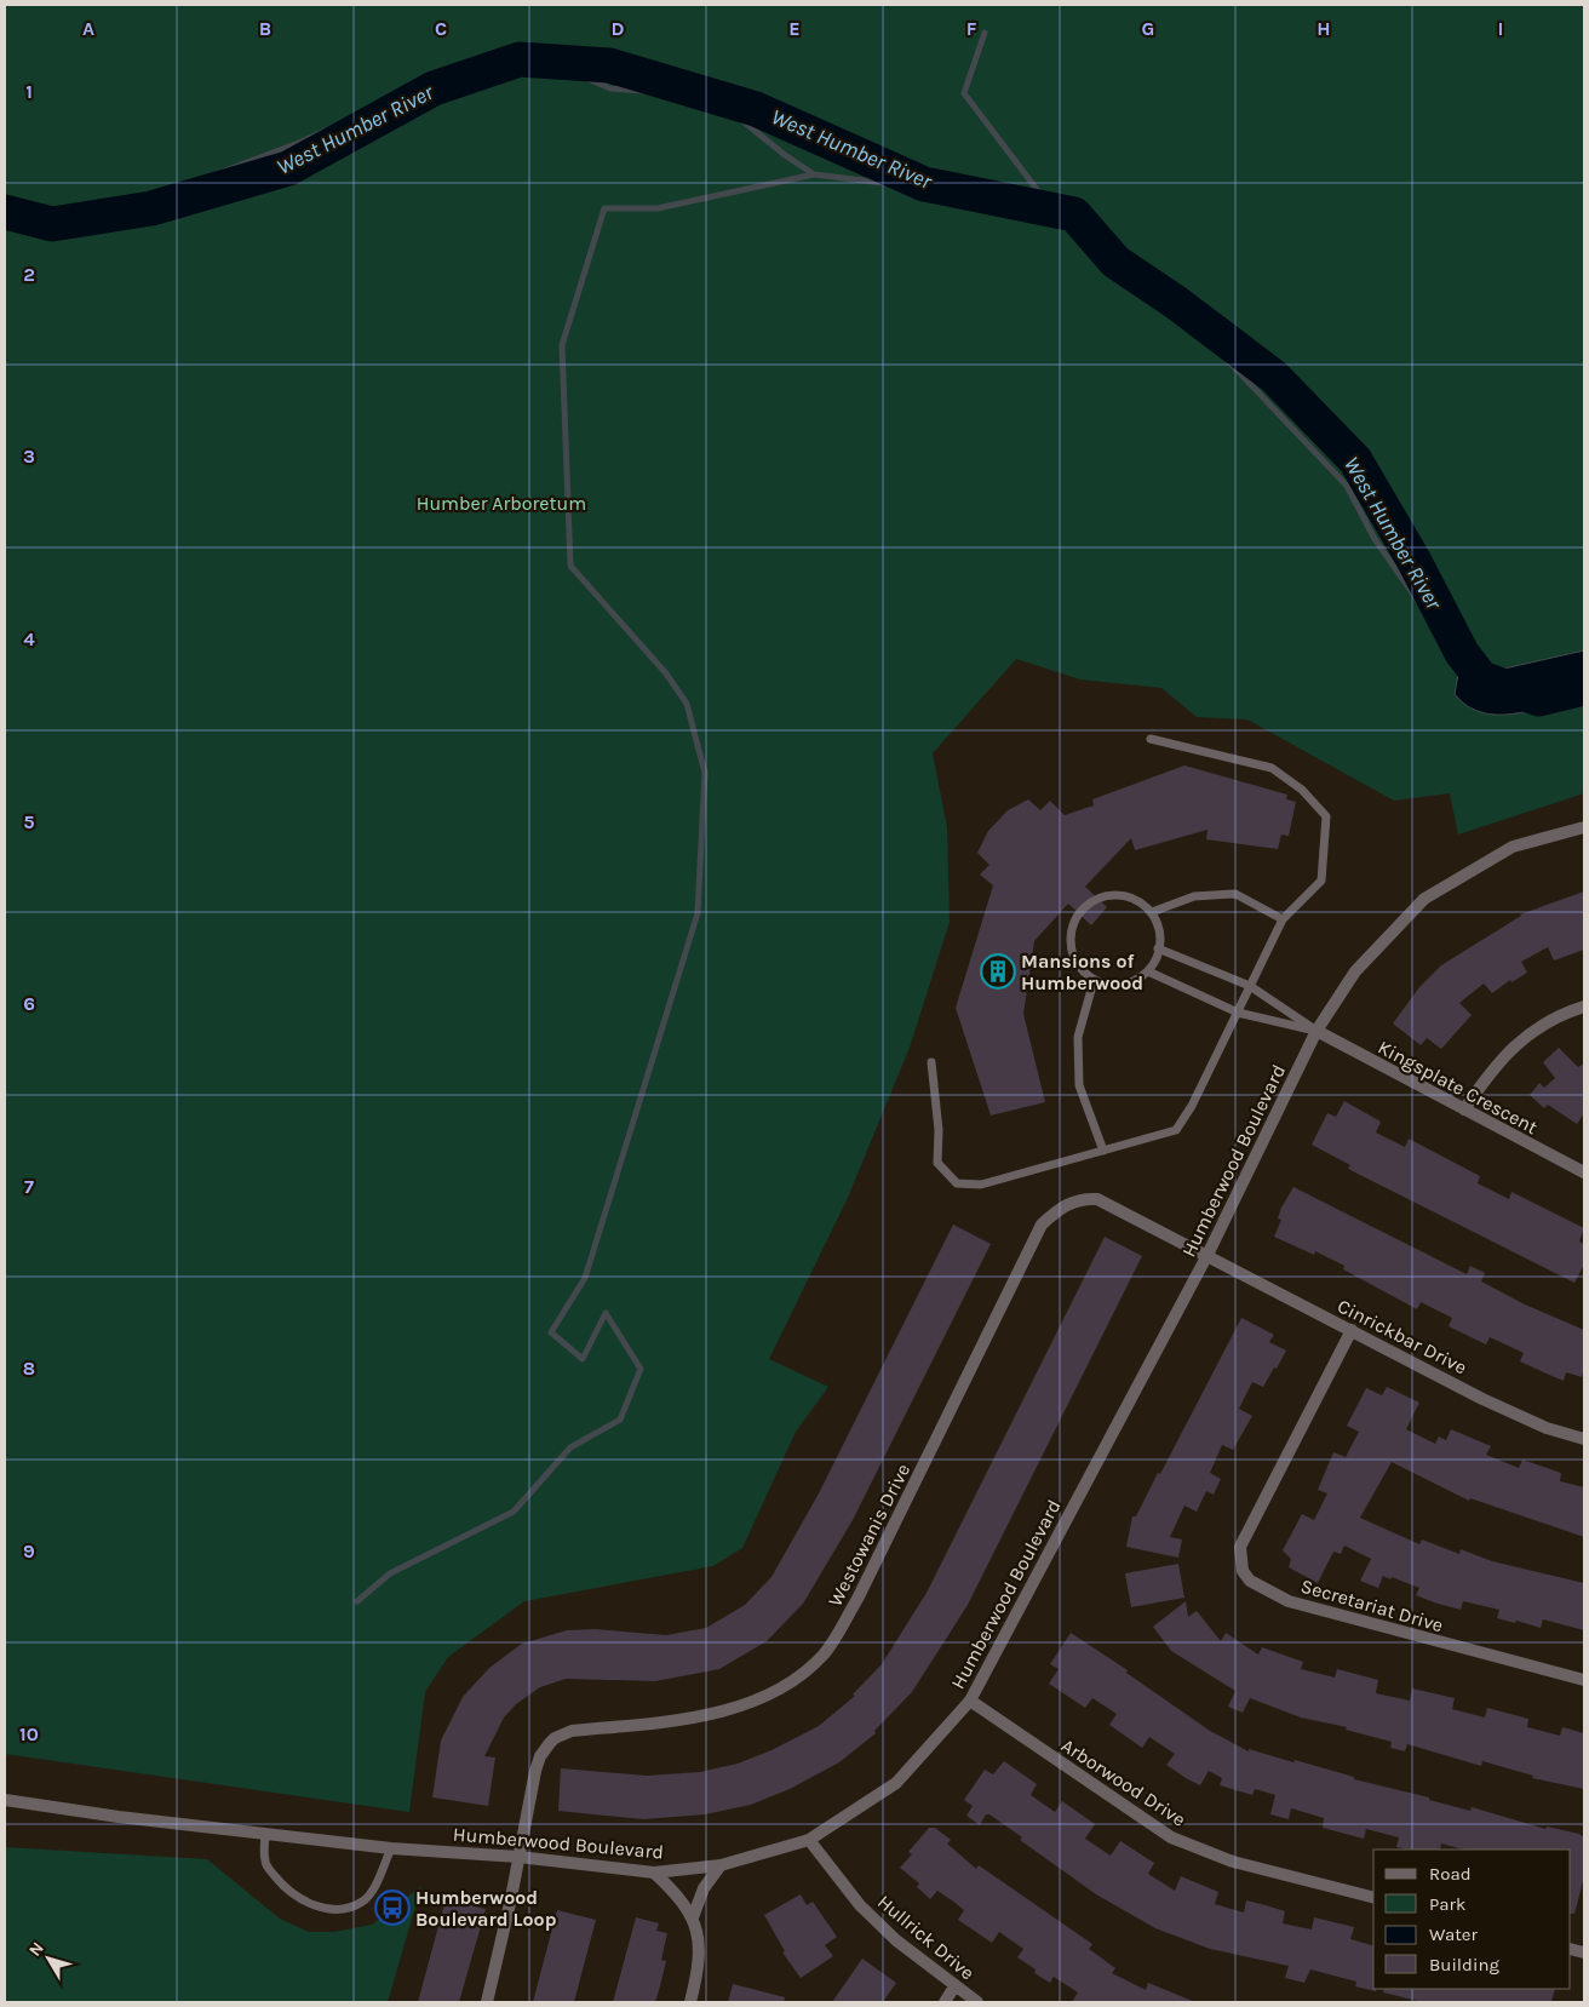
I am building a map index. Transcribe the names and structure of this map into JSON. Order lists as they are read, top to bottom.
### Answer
{
  "streets": {
    "street": [
      "Kingsplate Crescent",
      "Humberwood Boulevard",
      "Cinrickbar Drive",
      "Westowanis Drive",
      "Secretariat Drive",
      "Arborwood Drive",
      "Hullrick Drive"
    ]
  },
  "crossings": [
    ["Kingsplate Crescent", "Humberwood Boulevard"],
    ["Humberwood Boulevard", "Cinrickbar Drive"],
    ["Humberwood Boulevard", "Westowanis Drive"],
    ["Humberwood Boulevard", "Arborwood Drive"],
    ["Humberwood Boulevard", "Hullrick Drive"],
    ["Cinrickbar Drive", "Westowanis Drive"],
    ["Cinrickbar Drive", "Secretariat Drive"]
  ],
  "water": ["West Humber River"],
  "parks": ["Humber Arboretum"],
  "places": {
    "building": ["Mansions of Humberwood"],
    "bus stop": ["Humberwood Boulevard Loop"]
  },
  "legend": [
    "Road",
    "Park",
    "Water",
    "Building"
  ],
  "north": "top left",
  "grid": {
    "columns": [
      "A",
      "B",
      "C",
      "D",
      "E",
      "F",
      "G",
      "H",
      "I"
    ],
    "rows": [
      "1",
      "2",
      "3",
      "4",
      "5",
      "6",
      "7",
      "8",
      "9",
      "10"
    ]
  }
}
